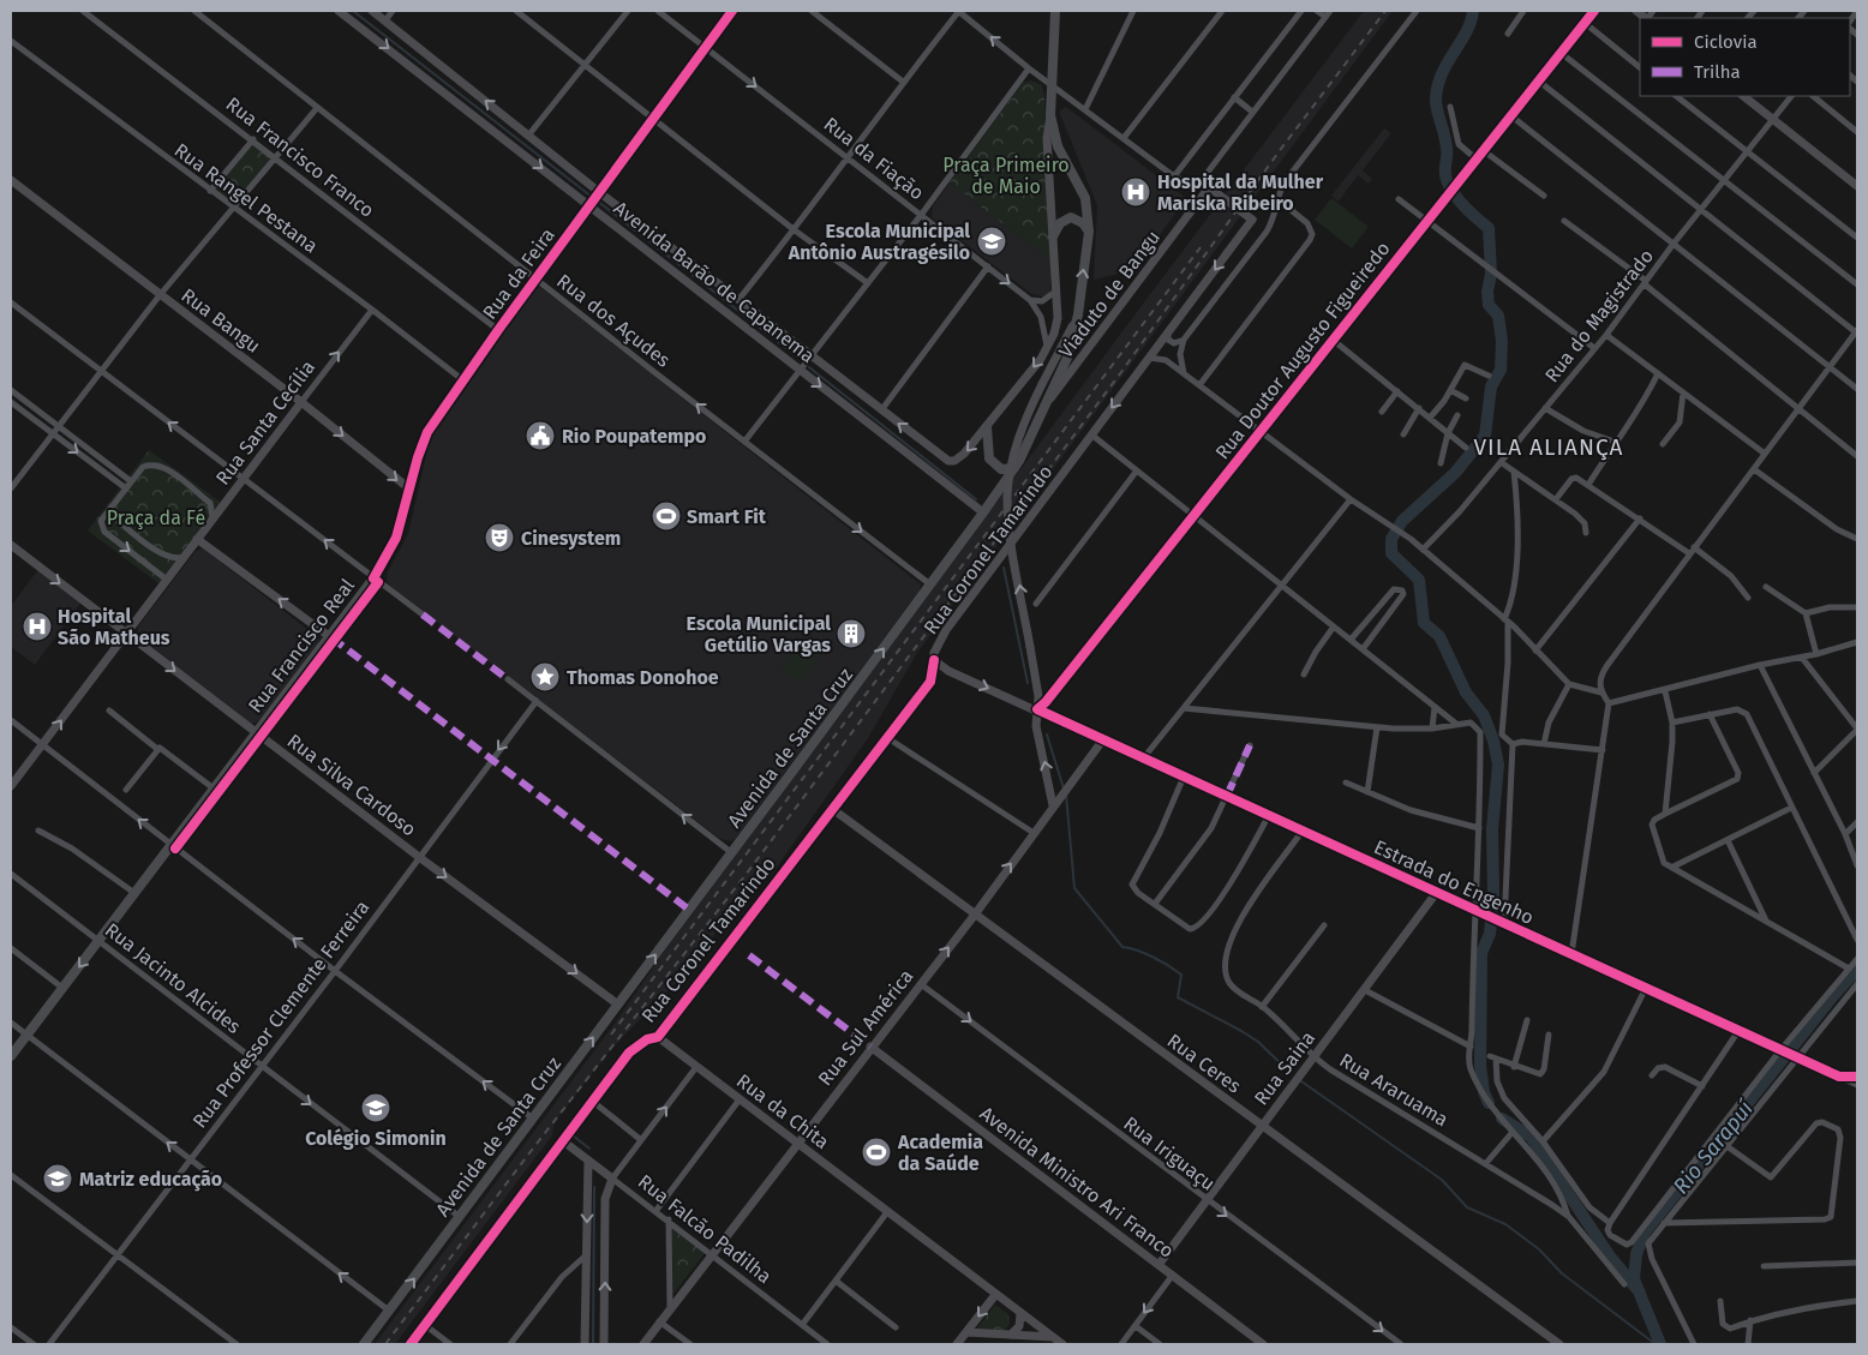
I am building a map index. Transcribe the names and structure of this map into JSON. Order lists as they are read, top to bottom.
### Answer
{
  "streets": {
    "main road": ["Rua da Feira", "Rua Francisco Real", "Avenida de Santa Cruz"],
    "street": [
      "Rua Francisco Franco",
      "Rua da Fiação",
      "Rua Rangel Pestana",
      "Avenida Barão de Capanema",
      "Viaduto de Bangu",
      "Rua do Magistrado",
      "Rua Bangu",
      "Rua dos Açudes",
      "Rua Doutor Augusto Figueiredo",
      "Rua Santa Cecília",
      "Rua Coronel Tamarindo",
      "Rua Silva Cardoso",
      "Estrada do Engenho",
      "Rua Jacinto Alcides",
      "Rua Professor Clemente Ferreira",
      "Rua Sul América",
      "Rua Ceres",
      "Rua Saina",
      "Rua Araruama",
      "Rua da Chita",
      "Rua Iriguaçu",
      "Avenida Ministro Ari Franco",
      "Rua Falcão Padilha"
    ]
  },
  "crossings": [
    ["Rua Francisco Franco", "Rua da Feira"],
    ["Rua da Fiação", "Rua da Feira"],
    ["Rua da Fiação", "Avenida de Santa Cruz"],
    ["Rua Rangel Pestana", "Rua da Feira"],
    ["Rua Rangel Pestana", "Rua Santa Cecília"],
    ["Rua da Feira", "Avenida Barão de Capanema"],
    ["Rua da Feira", "Rua Bangu"],
    ["Rua da Feira", "Rua dos Açudes"],
    ["Rua da Feira", "Rua Francisco Real"],
    ["Avenida Barão de Capanema", "Avenida de Santa Cruz"],
    ["Viaduto de Bangu", "Rua Coronel Tamarindo"],
    ["Viaduto de Bangu", "Avenida de Santa Cruz"],
    ["Rua Bangu", "Rua Santa Cecília"],
    ["Rua dos Açudes", "Avenida de Santa Cruz"],
    ["Rua Doutor Augusto Figueiredo", "Estrada do Engenho"],
    ["Rua Santa Cecília", "Rua Silva Cardoso"],
    ["Rua Coronel Tamarindo", "Estrada do Engenho"],
    ["Rua Coronel Tamarindo", "Rua Ceres"],
    ["Rua Coronel Tamarindo", "Rua da Chita"],
    ["Rua Coronel Tamarindo", "Rua Falcão Padilha"],
    ["Rua Francisco Real", "Rua Silva Cardoso"],
    ["Rua Francisco Real", "Rua Jacinto Alcides"],
    ["Avenida de Santa Cruz", "Rua Silva Cardoso"],
    ["Avenida de Santa Cruz", "Rua Jacinto Alcides"],
    ["Rua Silva Cardoso", "Rua Professor Clemente Ferreira"],
    ["Estrada do Engenho", "Rua Sul América"],
    ["Estrada do Engenho", "Rua Saina"],
    ["Estrada do Engenho", "Rua Araruama"],
    ["Rua Jacinto Alcides", "Rua Professor Clemente Ferreira"],
    ["Rua Sul América", "Rua Ceres"],
    ["Rua Sul América", "Rua da Chita"],
    ["Rua Sul América", "Rua Iriguaçu"],
    ["Rua Sul América", "Avenida Ministro Ari Franco"],
    ["Rua Sul América", "Rua Falcão Padilha"],
    ["Rua Ceres", "Rua Saina"],
    ["Rua Saina", "Rua Araruama"],
    ["Rua Saina", "Rua Iriguaçu"],
    ["Rua Saina", "Avenida Ministro Ari Franco"]
  ],
  "one_way": [
    "Rua da Fiação",
    "Rua Santa Cecília",
    "Rua Silva Cardoso",
    "Rua Jacinto Alcides",
    "Rua Iriguaçu"
  ],
  "districts": ["VILA ALIANÇA"],
  "water": ["Rio Sarapuí"],
  "parks": ["Praça Primeiro de Maio", "Praça da Fé"],
  "places": {
    "hospital": ["Hospital da Mulher Mariska Ribeiro", "Hospital São Matheus"],
    "school or university": ["Escola Municipal Antônio Austragésilo", "Colégio Simonin", "Matriz educação"],
    "public building": ["Rio Poupatempo"],
    "sports": ["Smart Fit", "Academia da Saúde"],
    "theatre": ["Cinesystem"],
    "building": ["Escola Municipal Getúlio Vargas"],
    "place": ["Thomas Donohoe"]
  },
  "legend": ["Ciclovia", "Trilha"]
}
